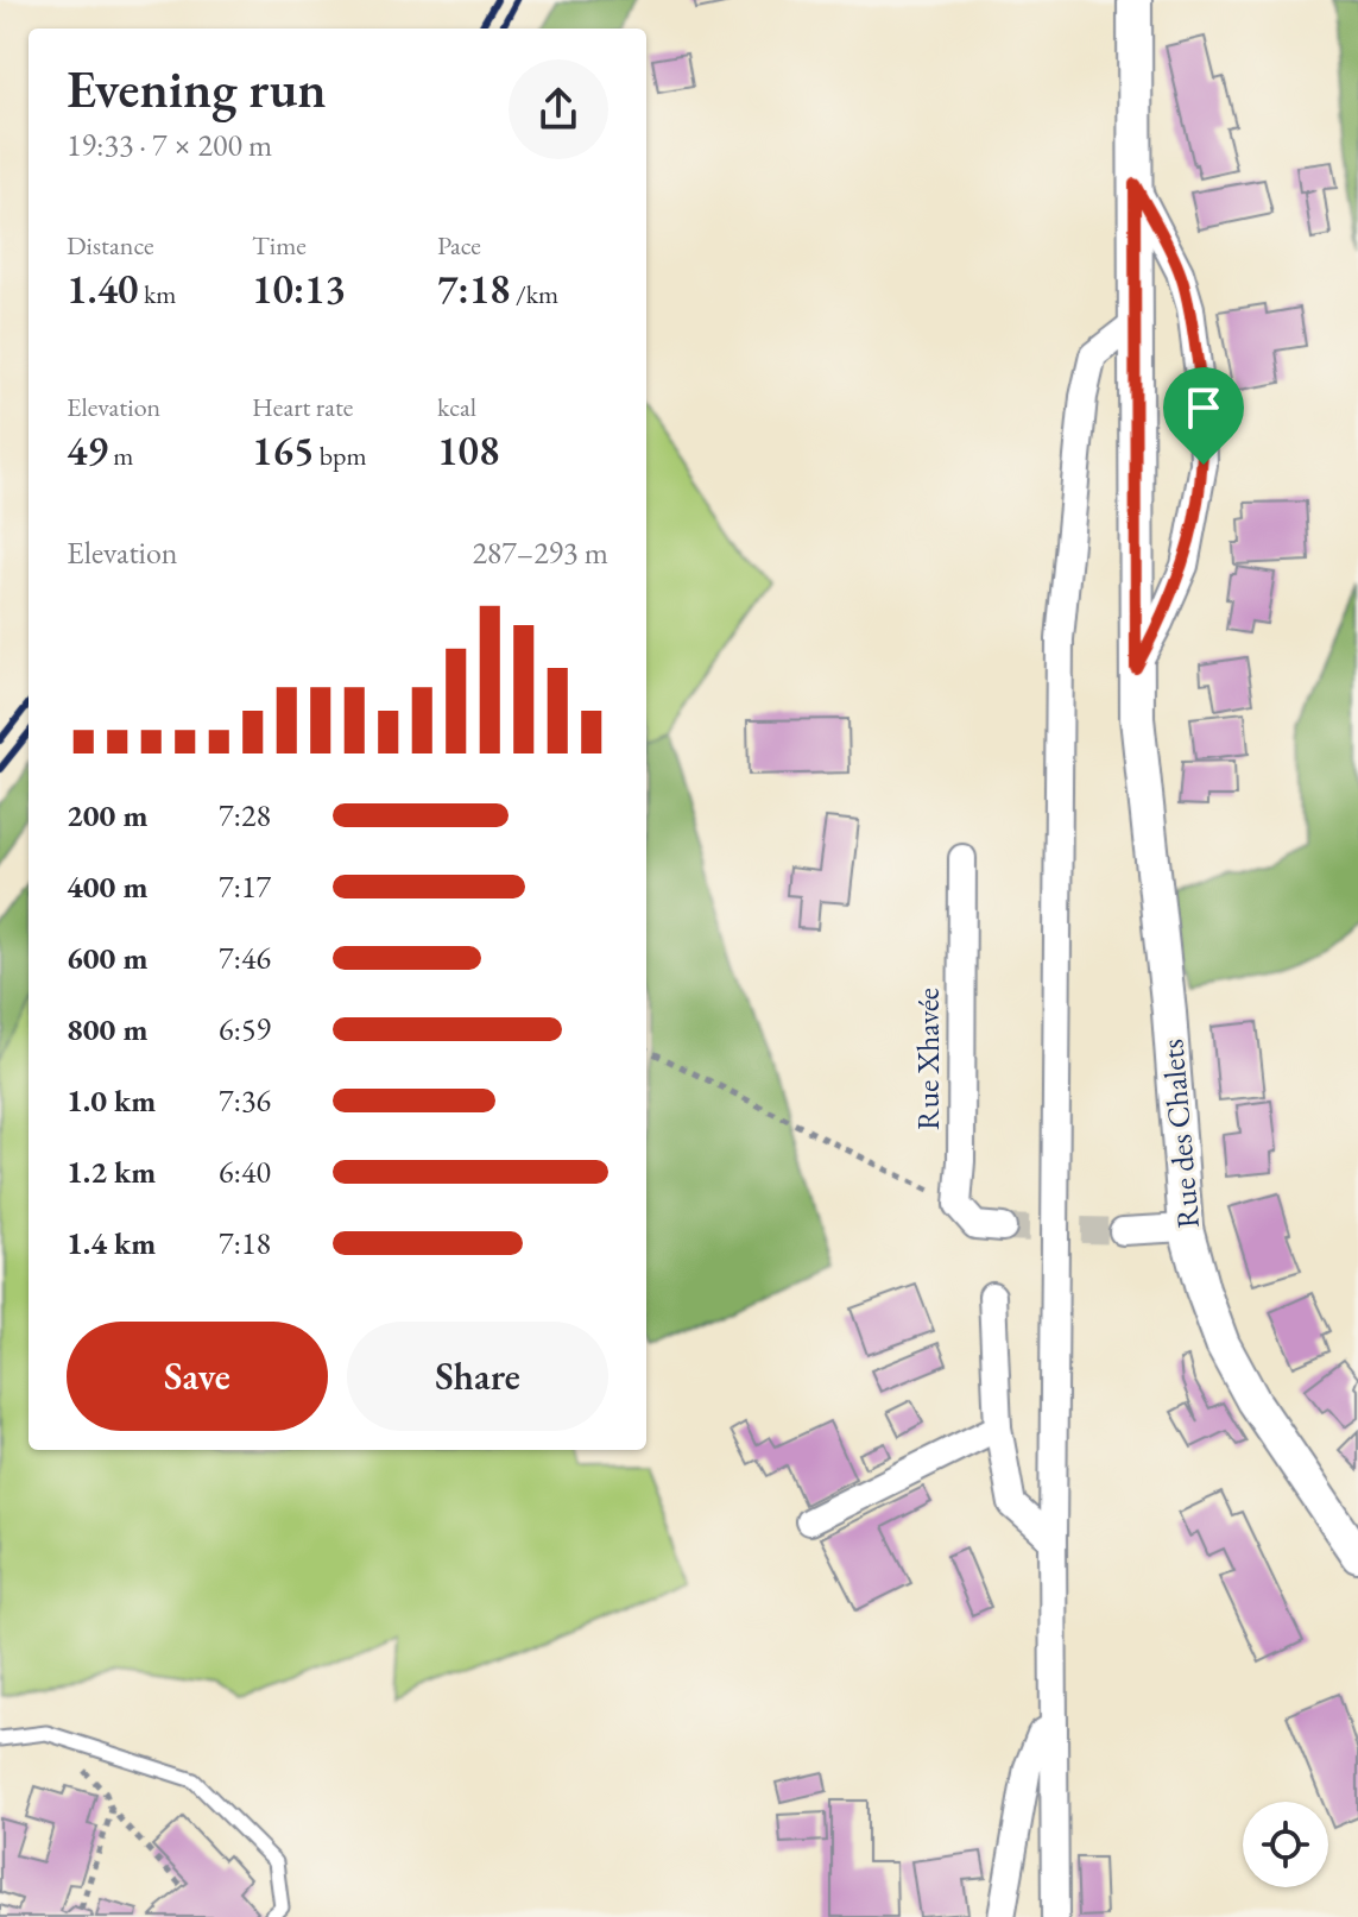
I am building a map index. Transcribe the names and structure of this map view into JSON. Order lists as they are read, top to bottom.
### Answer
{
  "streets": {
    "street": ["Rue Xhavée", "Rue des Chalets"]
  },
  "page": {
    "heading": ["Evening run", "19:33 · 7 × 200 m"],
    "stats": [
      ["Distance", "1.40 km"],
      ["Time", "10:13"],
      ["Pace", "7:18 /km"],
      ["Elevation", "49 m"],
      ["Heart rate", "165 bpm"],
      ["kcal", "108"]
    ],
    "chart": ["Elevation", "287–293 m"],
    "list": [
      {
        "name": "200 m",
        "note": "7:28"
      },
      {
        "name": "400 m",
        "note": "7:17"
      },
      {
        "name": "600 m",
        "note": "7:46"
      },
      {
        "name": "800 m",
        "note": "6:59"
      },
      {
        "name": "1.0 km",
        "note": "7:36"
      },
      {
        "name": "1.2 km",
        "note": "6:40"
      },
      {
        "name": "1.4 km",
        "note": "7:18"
      }
    ],
    "buttons": ["Save", "Share"]
  }
}
